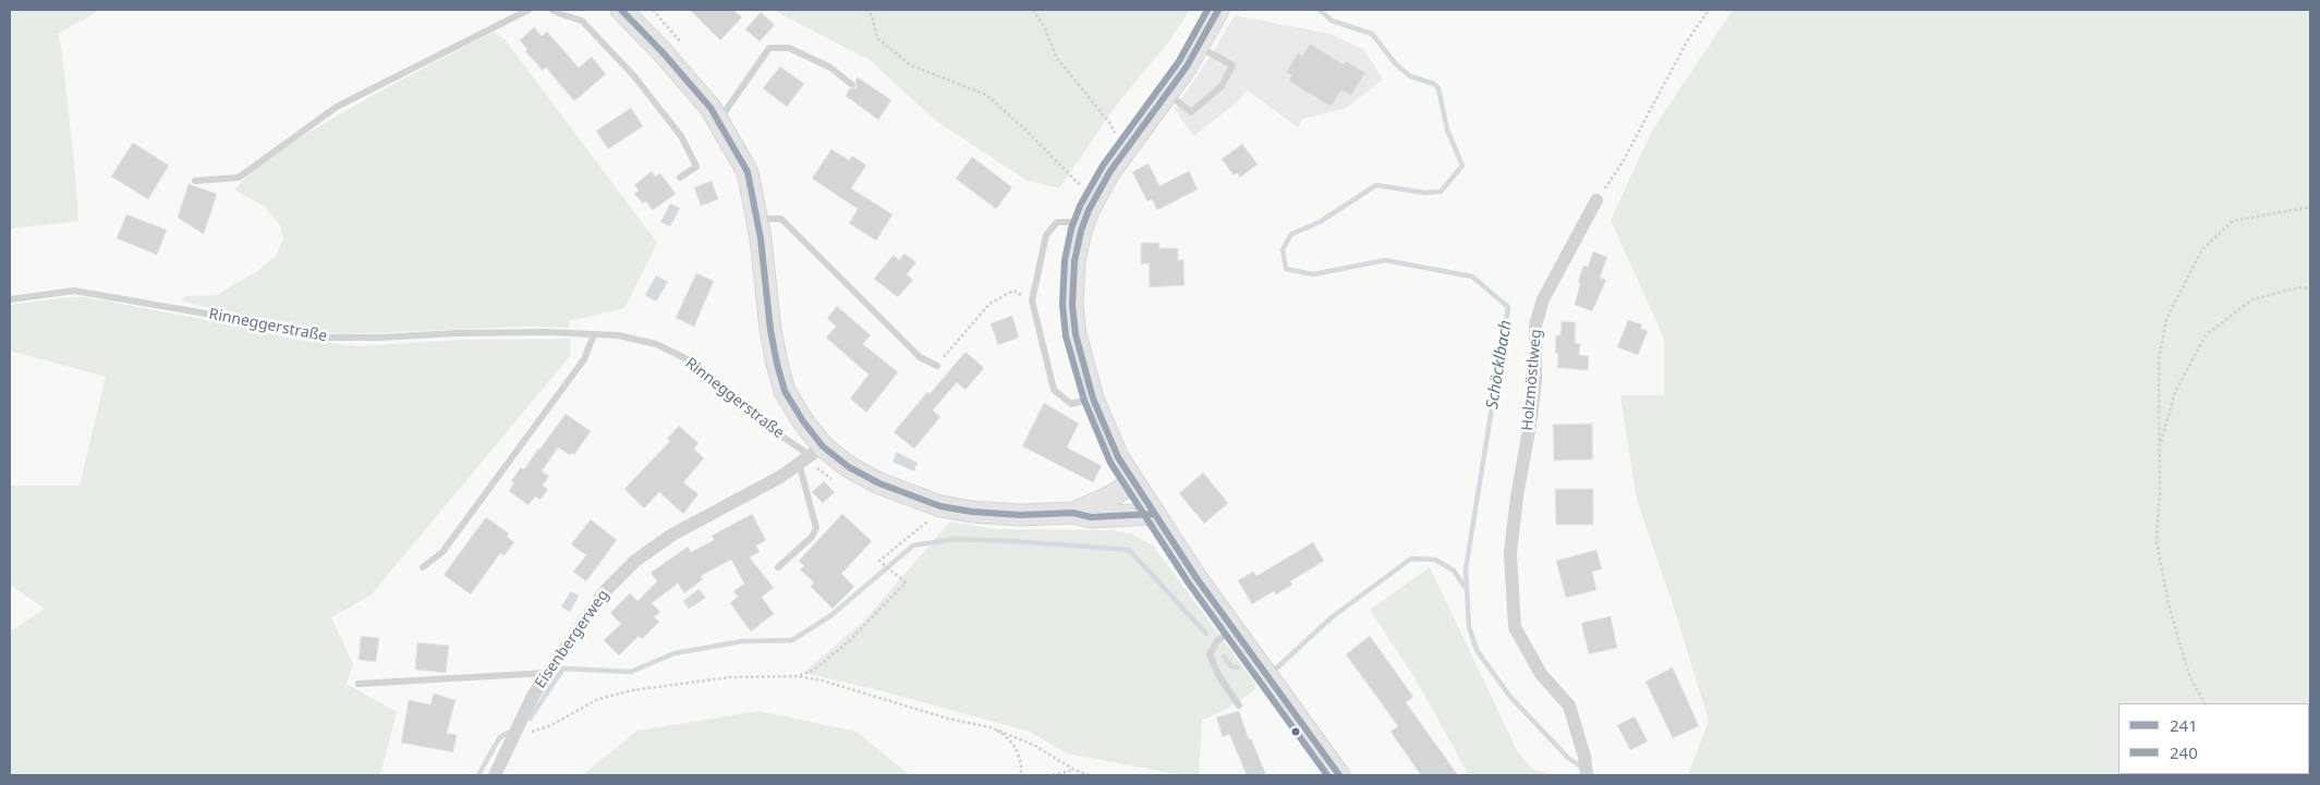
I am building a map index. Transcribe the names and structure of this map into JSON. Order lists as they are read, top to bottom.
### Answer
{
  "streets": {
    "main road": ["Rinneggerstraße"],
    "street": ["Holzmöstlweg", "Eisenbergerweg"]
  },
  "crossings": [
    ["Rinneggerstraße", "Eisenbergerweg"]
  ],
  "water": ["Schöcklbach"],
  "lines": ["transit line 241", "transit line 240"],
  "legend": ["241", "240"]
}
